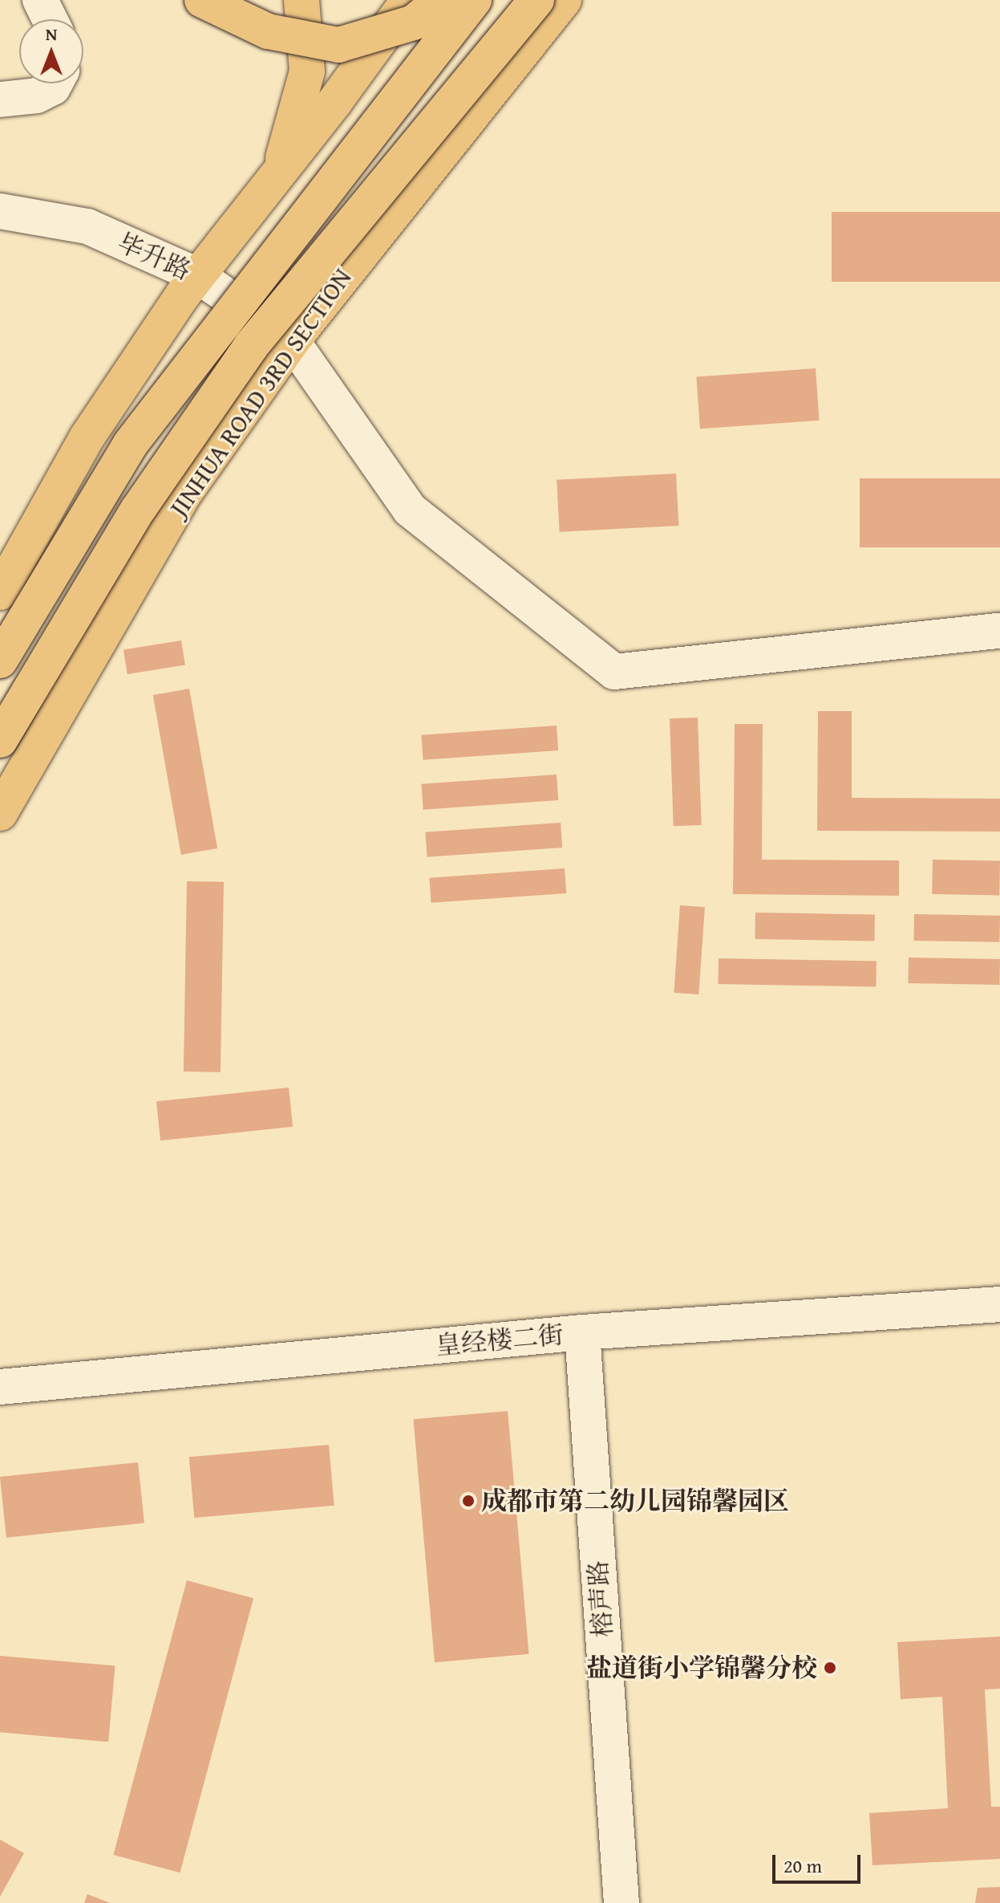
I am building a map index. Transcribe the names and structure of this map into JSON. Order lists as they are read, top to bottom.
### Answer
{
  "streets": {
    "main road": ["JINHUA ROAD 3RD SECTION"],
    "street": ["毕升路", "皇经楼二街", "榕声路"]
  },
  "crossings": [
    ["毕升路", "JINHUA ROAD 3RD SECTION"],
    ["皇经楼二街", "榕声路"]
  ],
  "places": ["成都市第二幼儿园锦馨园区", "盐道街小学锦馨分校"],
  "scale_bar": "20 m",
  "north": "top"
}
